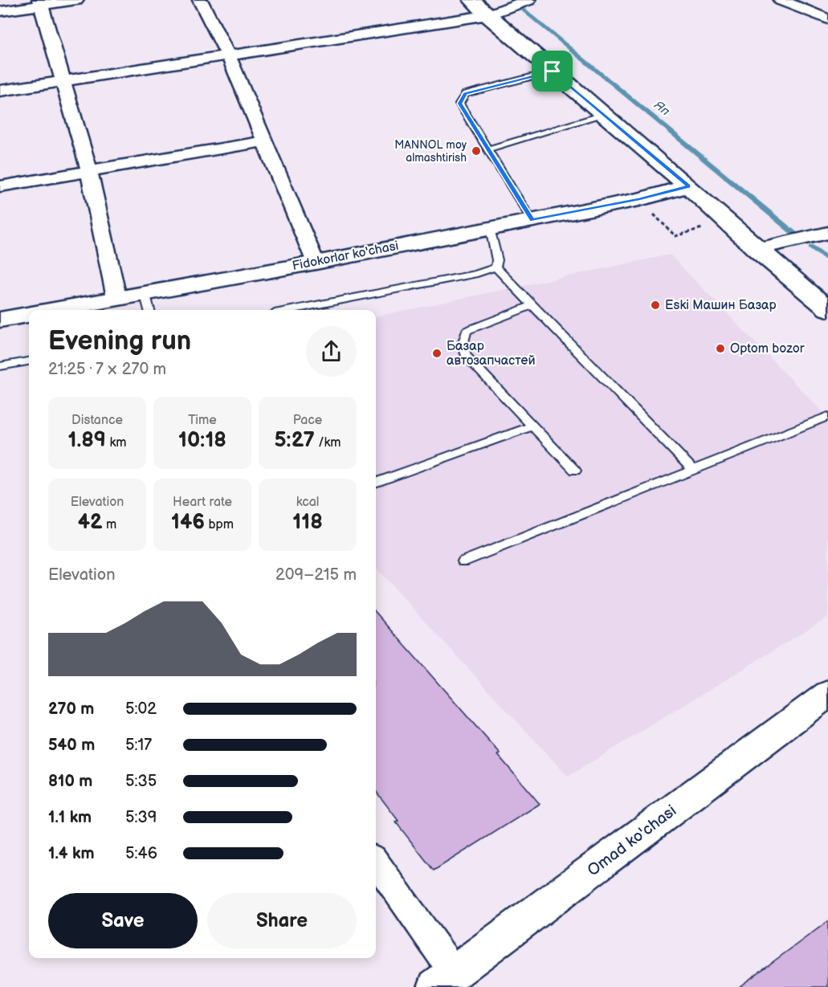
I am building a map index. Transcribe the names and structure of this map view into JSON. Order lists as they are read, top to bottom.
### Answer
{
  "streets": {
    "main road": ["Fidokorlar ko'chasi", "Omad ko'chasi"]
  },
  "water": ["Яп"],
  "places": [
    "MANNOL moy almashtirish",
    "Eski Машин Базар",
    "Optom bozor",
    "Базар автозапчастей"
  ],
  "page": {
    "heading": ["Evening run", "21:25 · 7 × 270 m"],
    "stats": [
      ["Distance", "1.89 km"],
      ["Time", "10:18"],
      ["Pace", "5:27 /km"],
      ["Elevation", "42 m"],
      ["Heart rate", "146 bpm"],
      ["kcal", "118"]
    ],
    "chart": ["Elevation", "209–215 m"],
    "list": [
      {
        "name": "270 m",
        "note": "5:02"
      },
      {
        "name": "540 m",
        "note": "5:17"
      },
      {
        "name": "810 m",
        "note": "5:35"
      },
      {
        "name": "1.1 km",
        "note": "5:39"
      },
      {
        "name": "1.4 km",
        "note": "5:46"
      }
    ],
    "buttons": ["Save", "Share"]
  }
}
